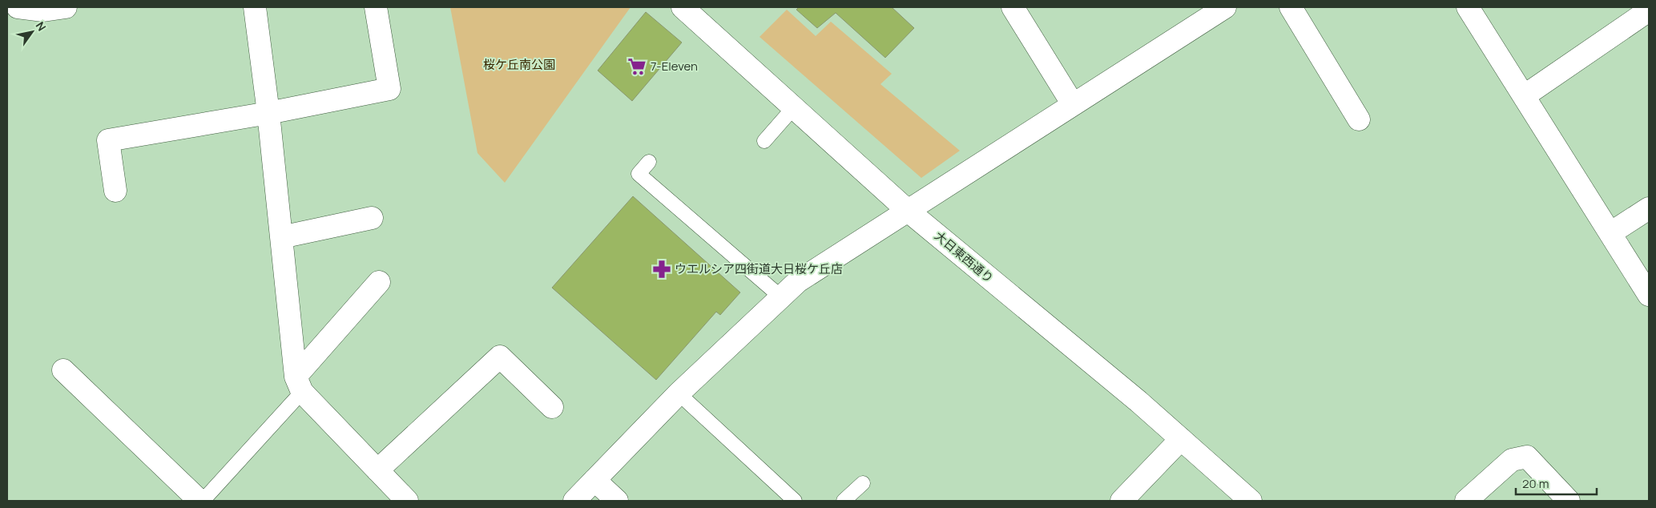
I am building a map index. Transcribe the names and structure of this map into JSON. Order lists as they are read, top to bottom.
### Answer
{
  "streets": {
    "street": ["大日東西通り"]
  },
  "parks": ["桜ケ丘南公園"],
  "places": {
    "supermarket": ["7-Eleven"],
    "pharmacy": ["ウエルシア四街道大日桜ケ丘店"]
  },
  "scale_bar": "20 m",
  "north": "top right"
}
